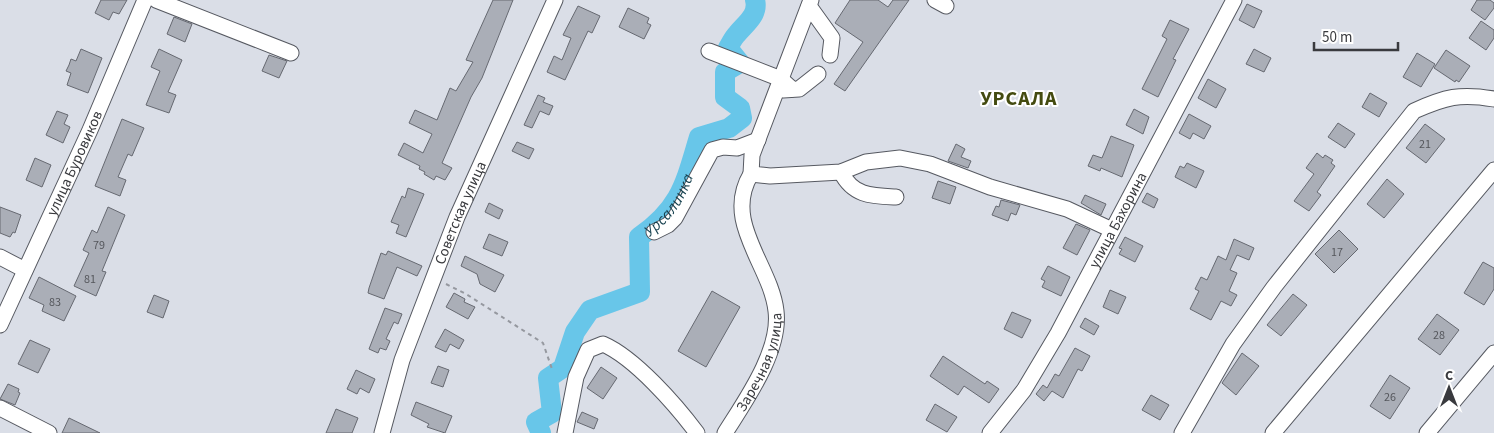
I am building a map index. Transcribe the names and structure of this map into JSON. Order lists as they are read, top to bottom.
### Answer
{
  "streets": {
    "street": [
      "улица Буровиков",
      "Советская улица",
      "улица Бахорина",
      "Заречная улица"
    ]
  },
  "districts": ["УРСАЛА"],
  "water": ["Урсалинка"],
  "house_numbers": [
    "21",
    "79",
    "17",
    "81",
    "83",
    "28",
    "26"
  ],
  "scale_bar": "50 m",
  "north": "top"
}
